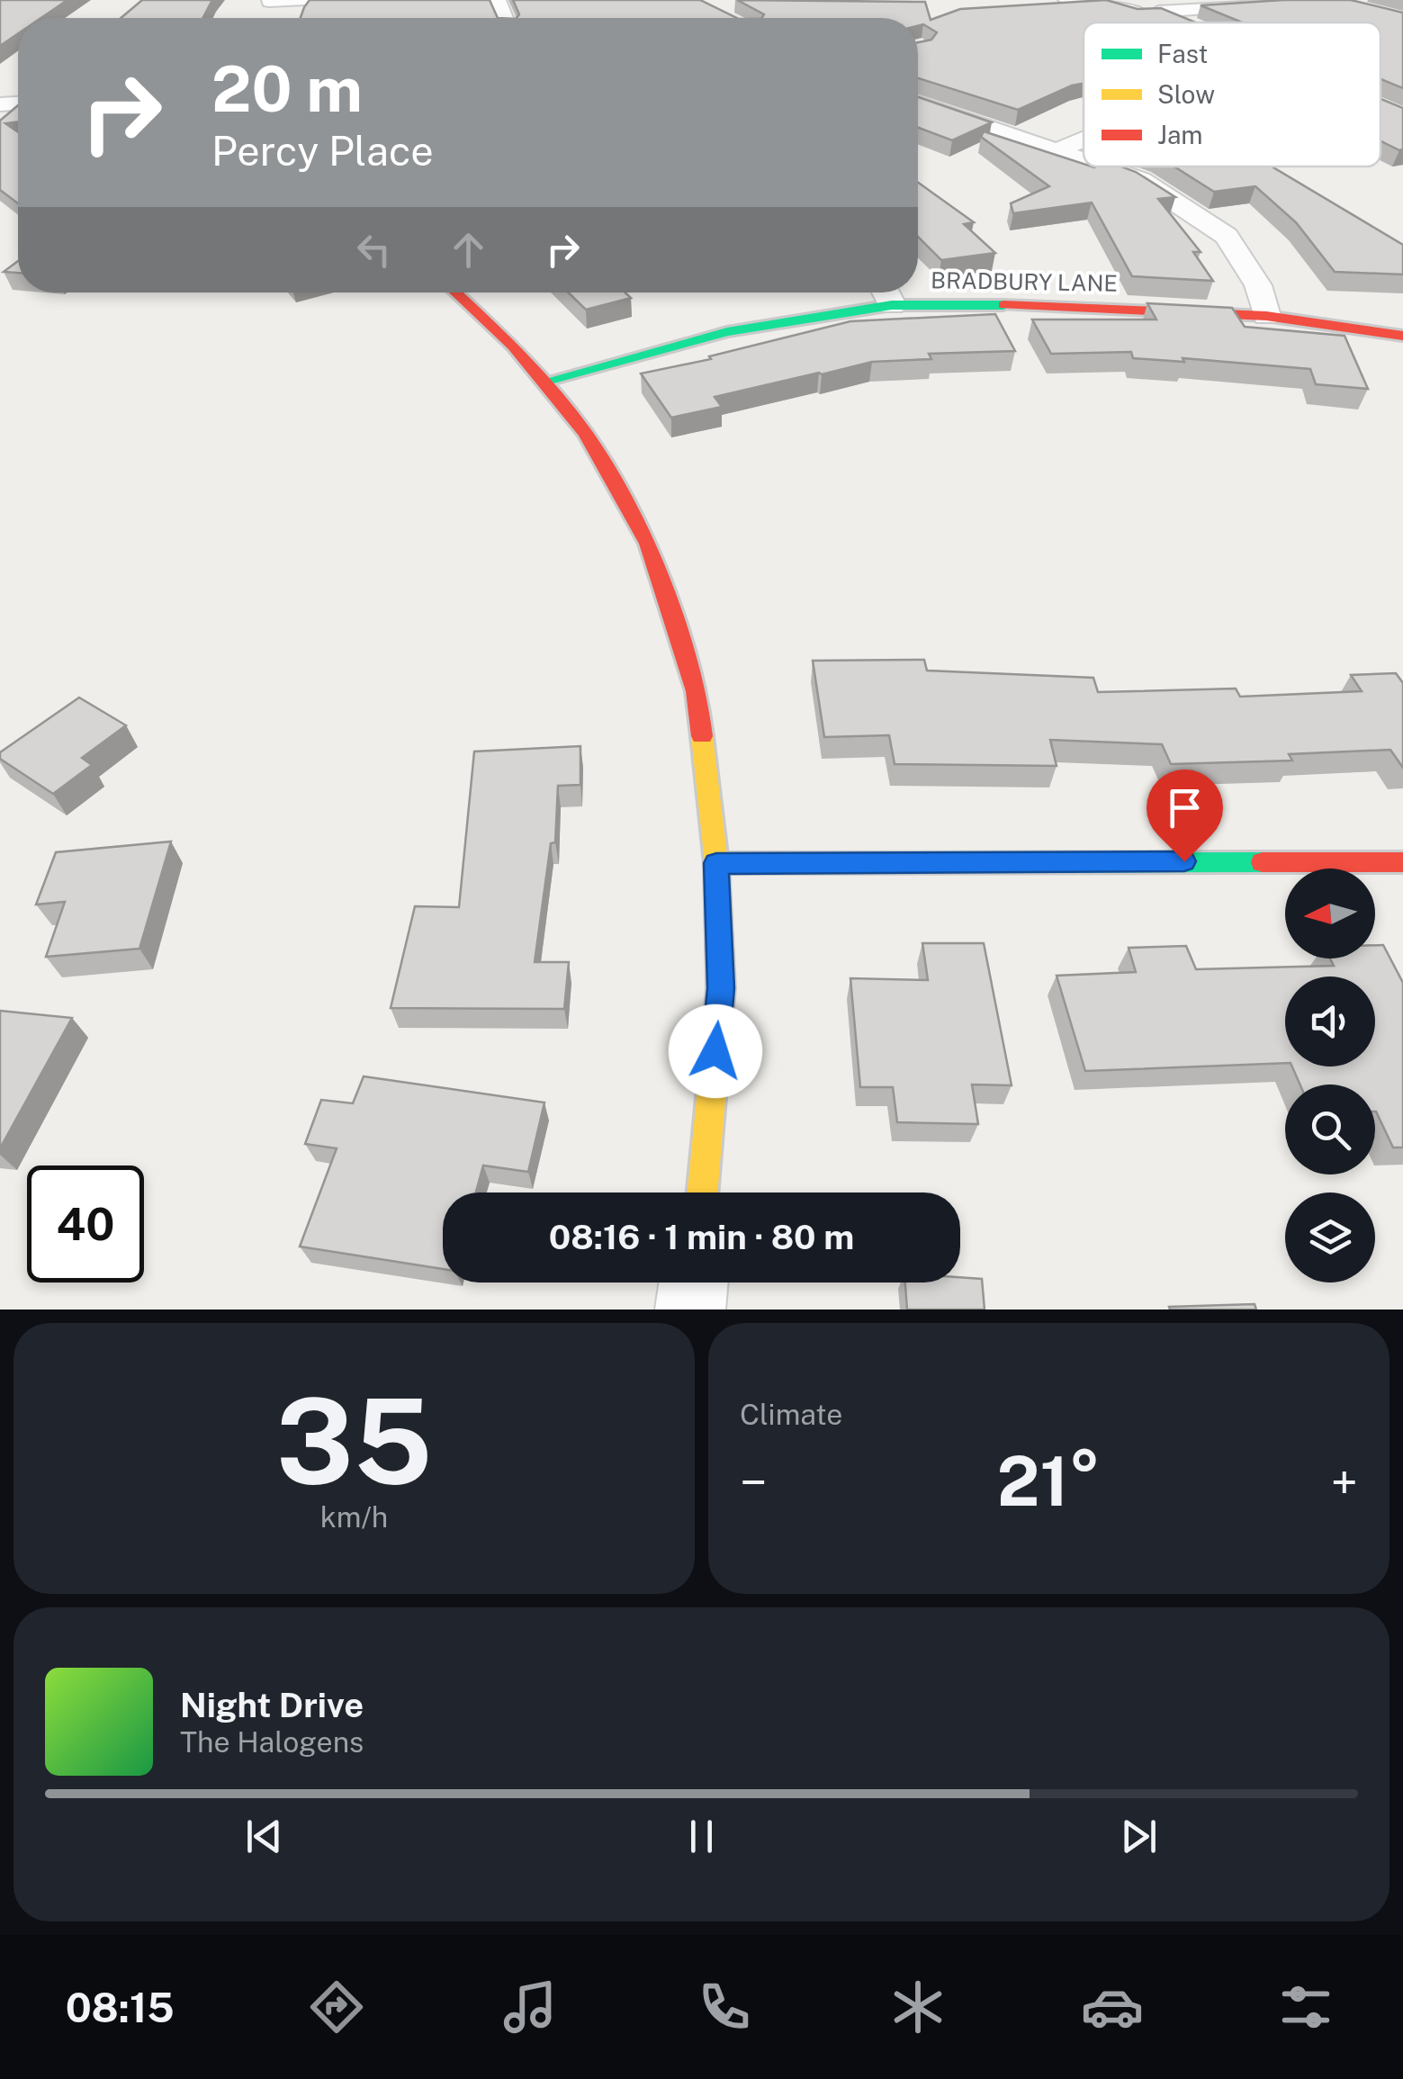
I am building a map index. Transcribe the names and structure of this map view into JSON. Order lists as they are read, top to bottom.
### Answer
{
  "streets": {
    "street": ["BRADBURY LANE"]
  },
  "legend": ["Fast", "Slow", "Jam"],
  "north": "left",
  "page": {
    "turn": ["20 m", "Percy Place"],
    "limit": "40",
    "trip": "08:16 · 1 min · 80 m",
    "tile": [
      ["35", "km/h"],
      "Climate"
    ],
    "heat": ["−", "21°", "+"],
    "song": ["Night Drive", "The Halogens"],
    "tabs": "08:15"
  }
}
